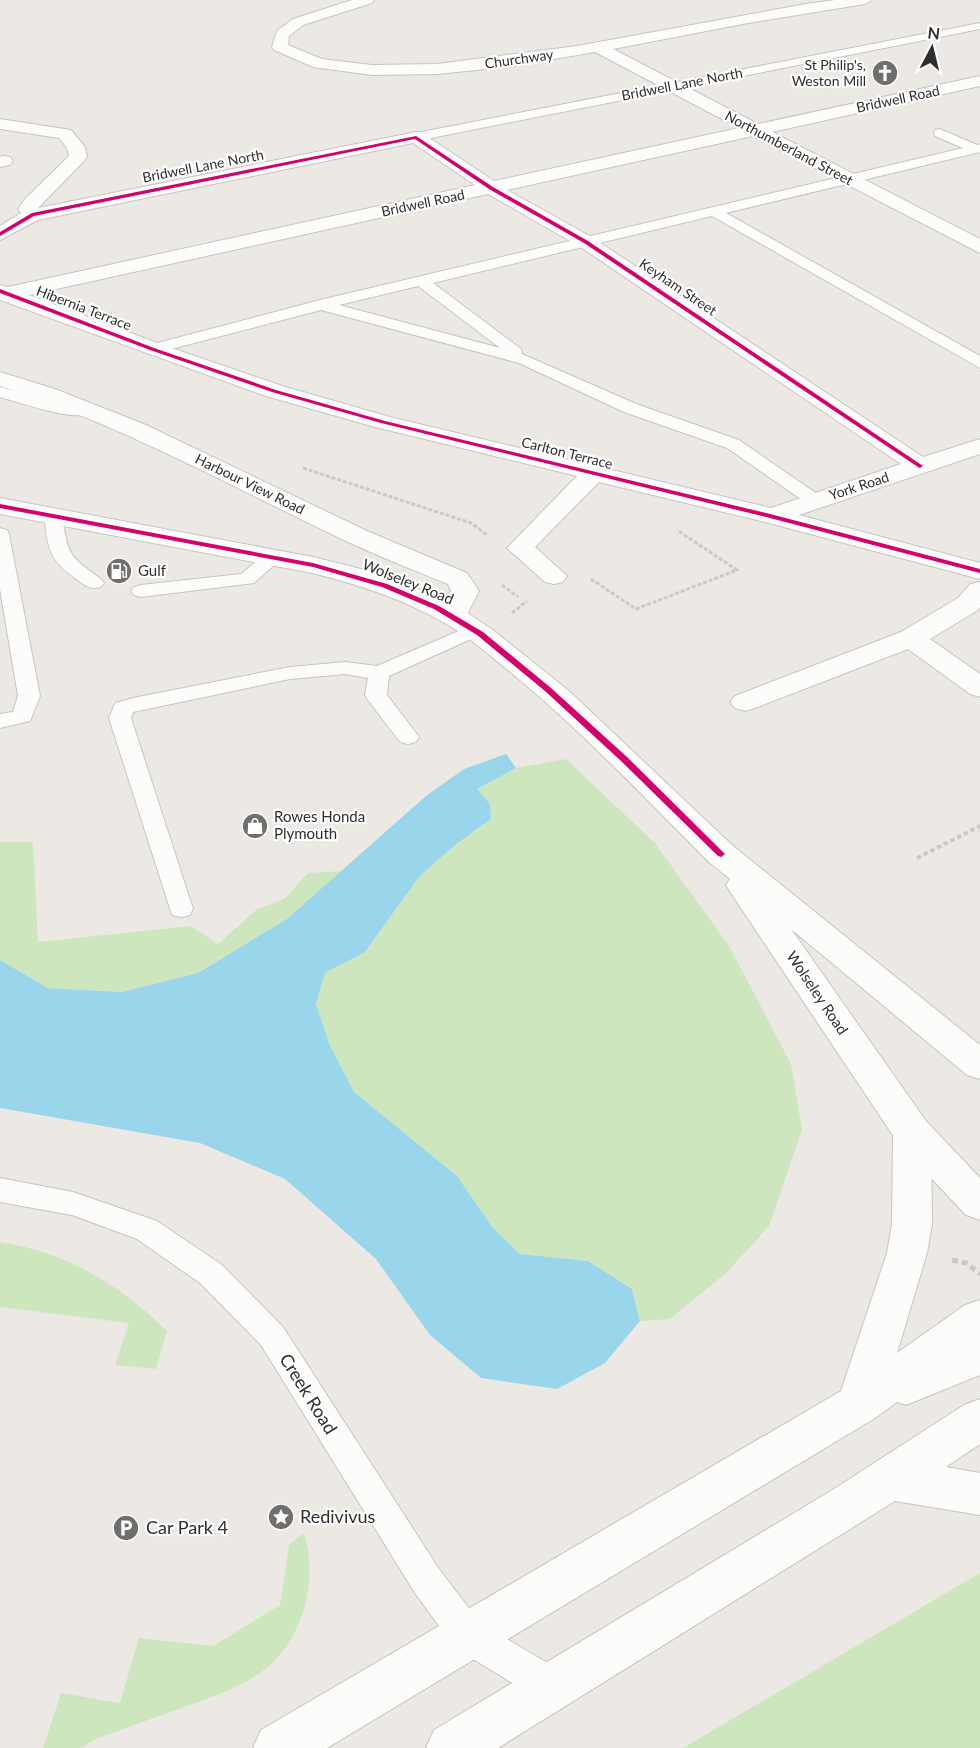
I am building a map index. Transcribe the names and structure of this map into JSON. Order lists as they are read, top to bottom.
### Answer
{
  "streets": {
    "street": [
      "Churchway",
      "Bridwell Lane North",
      "Bridwell Road",
      "Northumberland Street",
      "Keyham Street",
      "Hibernia Terrace",
      "Carlton Terrace",
      "Harbour View Road",
      "York Road",
      "Wolseley Road"
    ],
    "lane": ["Creek Road"]
  },
  "crossings": [
    ["Churchway", "Northumberland Street"],
    ["Bridwell Lane North", "Northumberland Street"],
    ["Bridwell Lane North", "Keyham Street"],
    ["Bridwell Road", "Northumberland Street"],
    ["Bridwell Road", "Keyham Street"],
    ["Bridwell Road", "Hibernia Terrace"],
    ["Keyham Street", "York Road"],
    ["Hibernia Terrace", "Carlton Terrace"],
    ["Carlton Terrace", "York Road"],
    ["Harbour View Road", "Wolseley Road"]
  ],
  "places": {
    "church": ["St Philip's, Weston Mill"],
    "fuel station": ["Gulf"],
    "shop": ["Rowes Honda Plymouth"],
    "place": ["Redivivus"],
    "parking": ["Car Park 4"]
  },
  "north": "top"
}
